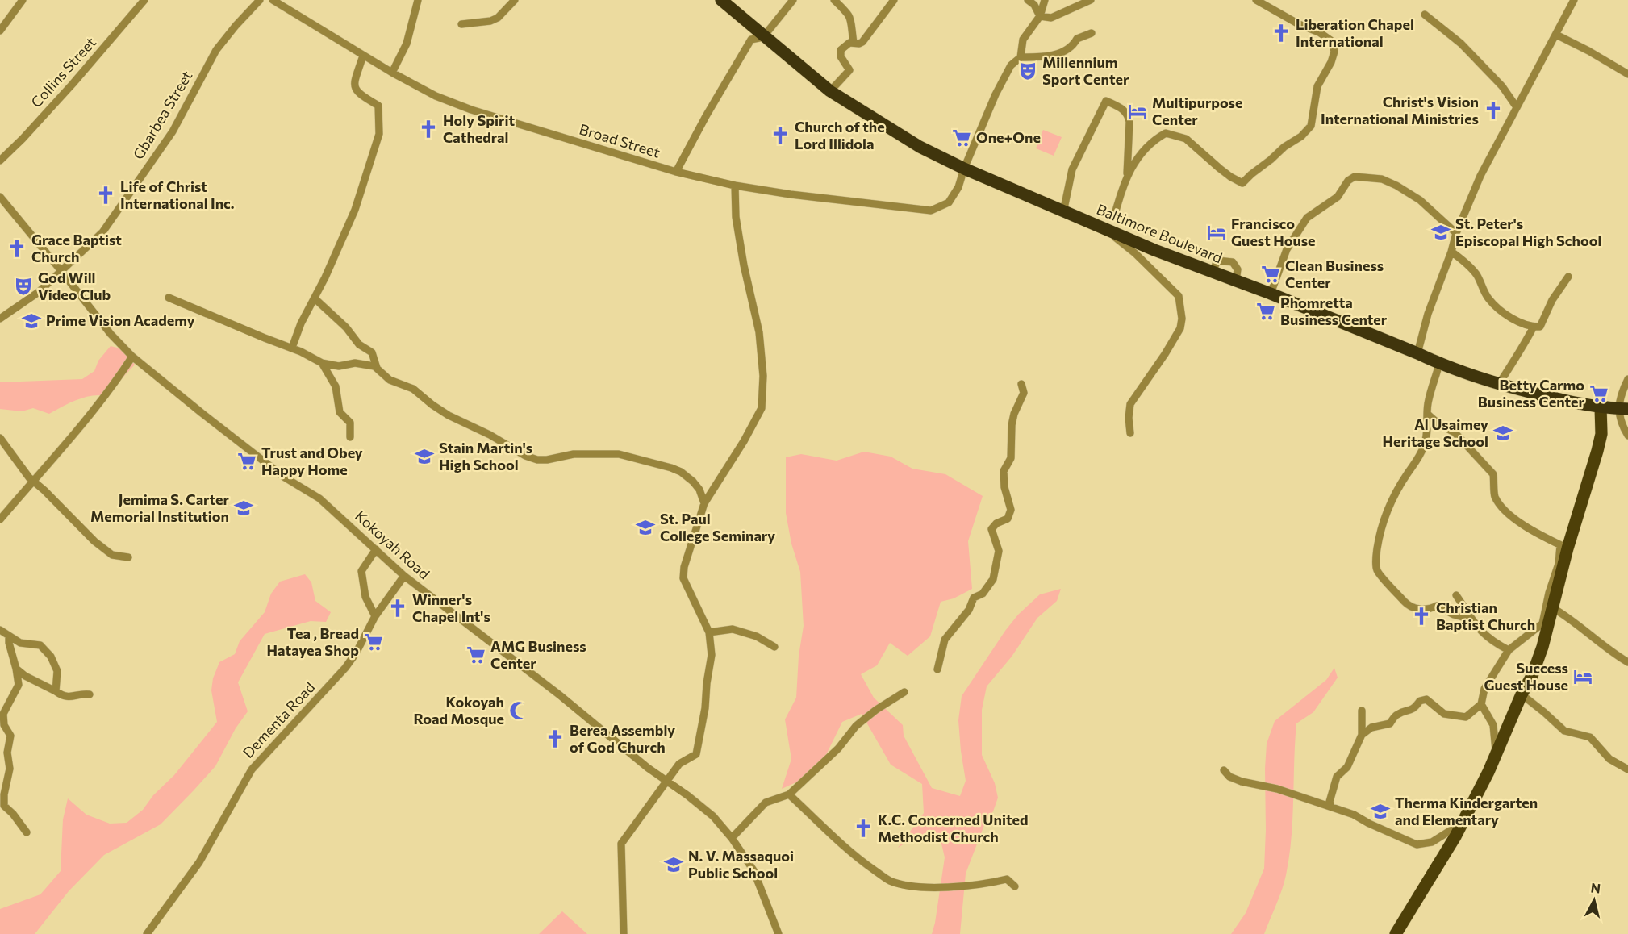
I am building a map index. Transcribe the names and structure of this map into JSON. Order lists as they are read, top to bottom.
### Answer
{
  "streets": {
    "highway": ["Baltimore Boulevard"],
    "street": [
      "Collins Street",
      "Gbarbea Street",
      "Broad Street",
      "Kokoyah Road",
      "Dementa Road"
    ]
  },
  "crossings": [
    ["Gbarbea Street", "Kokoyah Road"],
    ["Broad Street", "Baltimore Boulevard"],
    ["Kokoyah Road", "Dementa Road"]
  ],
  "places": {
    "church": [
      "Liberation Chapel International",
      "Christ's Vision International Ministries",
      "Holy Spirit Cathedral",
      "Church of the Lord Illidola",
      "Life of Christ International Inc.",
      "Grace Baptist Church",
      "Winner's Chapel Int's",
      "Christian Baptist Church",
      "Berea Assembly of God Church",
      "K.C. Concerned United Methodist Church"
    ],
    "theatre": ["Millennium Sport Center", "God Will Video Club"],
    "hotel": ["Multipurpose Center", "Francisco Guest House", "Success Guest House"],
    "supermarket": [
      "One+One",
      "Clean Business Center",
      "Phomretta Business Center",
      "Betty Carmo Business Center",
      "Trust and Obey Happy Home",
      "Tea , Bread Hatayea Shop",
      "AMG Business Center"
    ],
    "school or university": [
      "St. Peter's Episcopal High School",
      "Prime Vision Academy",
      "Al Usaimey Heritage School",
      "Stain Martin's High School",
      "Jemima S. Carter Memorial Institution",
      "St. Paul College Seminary",
      "Therma Kindergarten and Elementary",
      "N. V. Massaquoi Public School"
    ],
    "mosque": ["Kokoyah Road Mosque"]
  },
  "north": "top"
}
